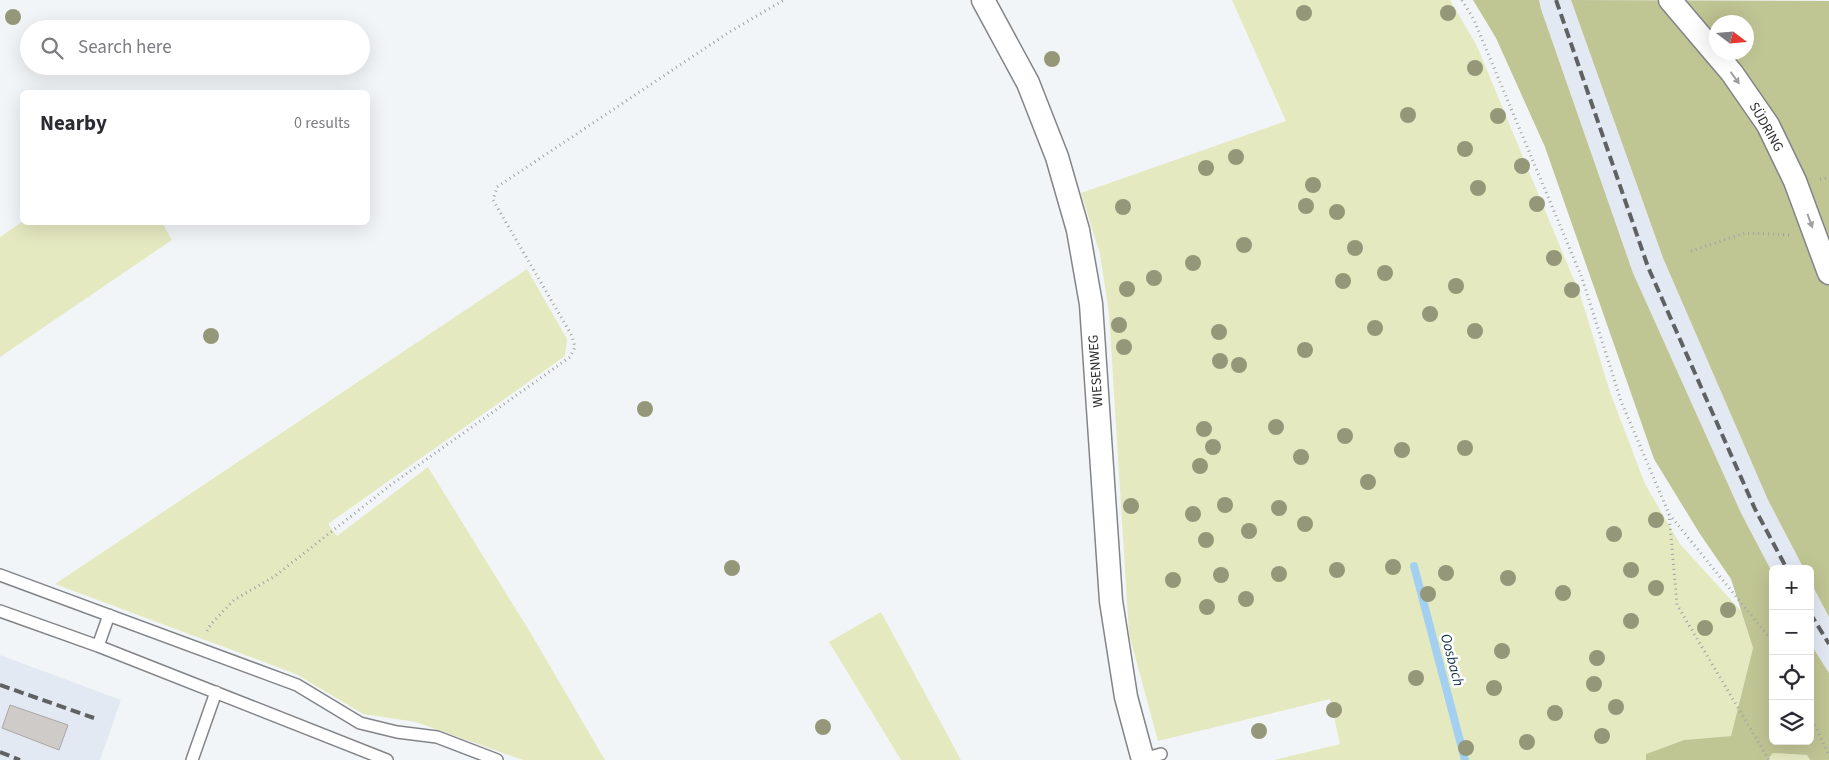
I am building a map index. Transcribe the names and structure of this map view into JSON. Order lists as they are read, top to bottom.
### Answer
{
  "streets": {
    "street": ["SÜDRING", "WIESENWEG"]
  },
  "one_way": ["SÜDRING"],
  "water": ["Oosbach"],
  "north": "right",
  "page": {
    "search": "Search here",
    "heading": ["Nearby", "0 results"],
    "map_buttons": ["+", "−"]
  }
}
